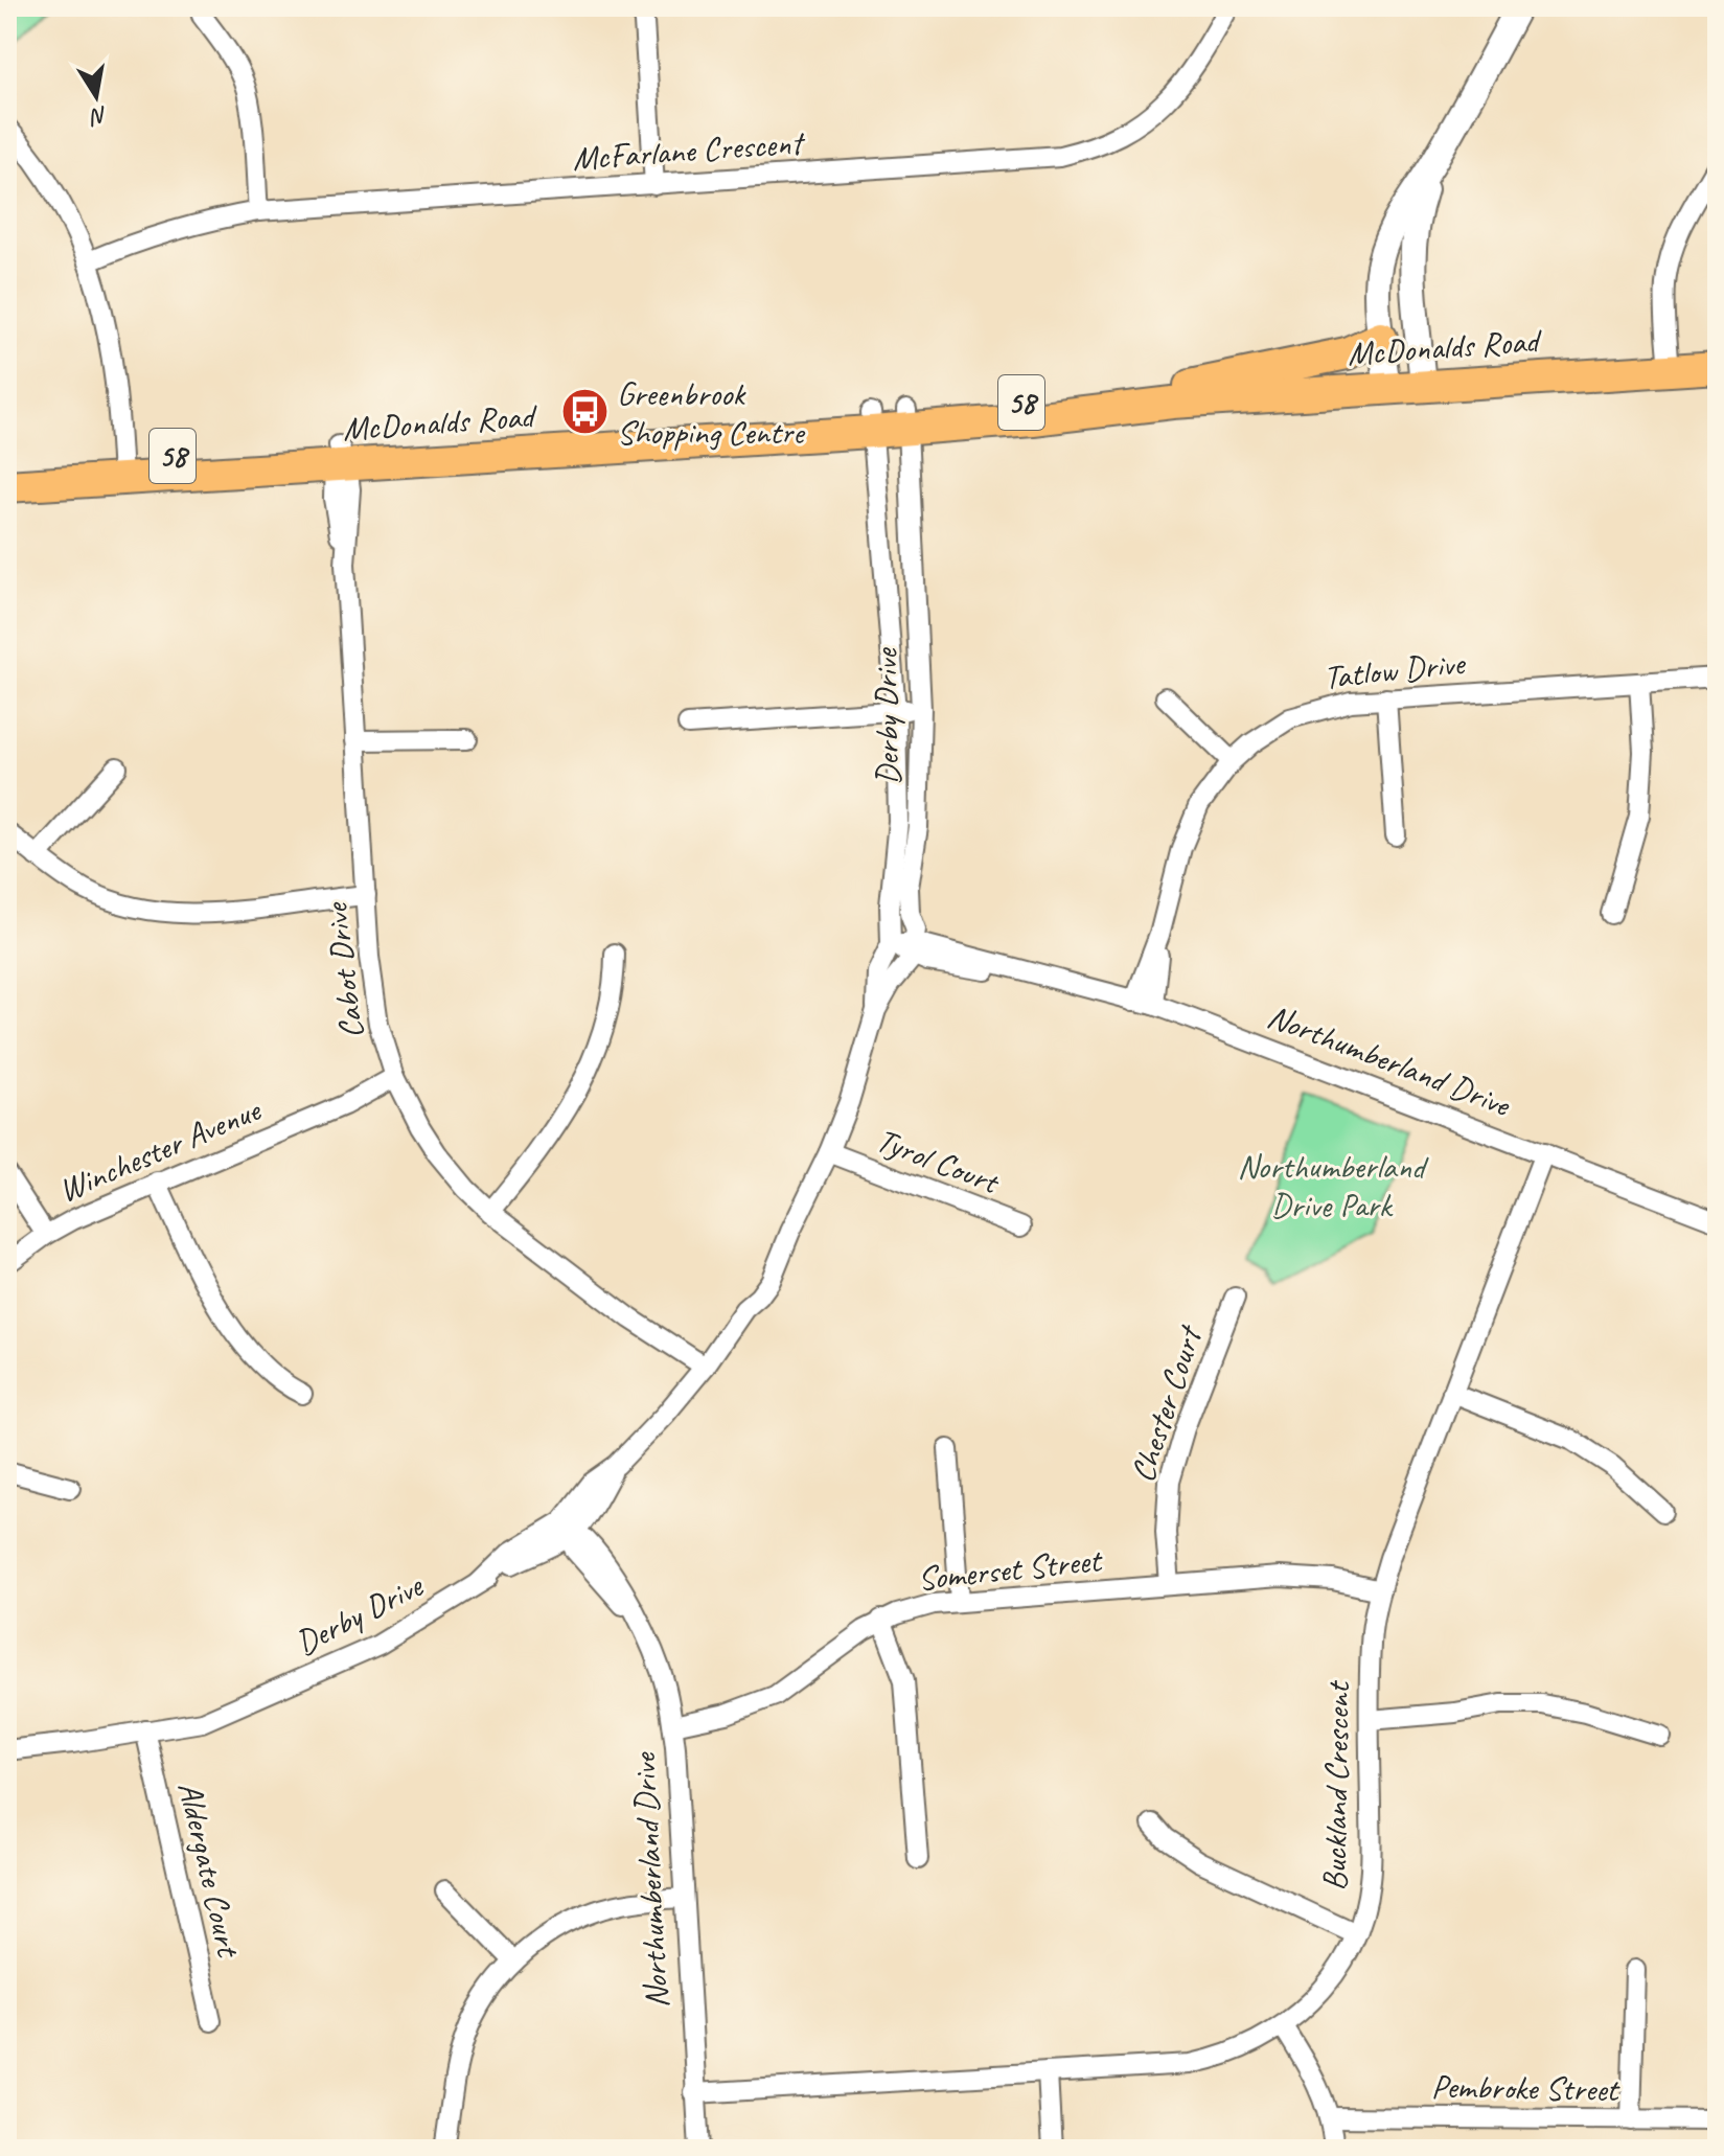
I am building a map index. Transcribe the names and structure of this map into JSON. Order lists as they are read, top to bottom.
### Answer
{
  "streets": {
    "main road": ["McDonalds Road", "58"],
    "street": [
      "McFarlane Crescent",
      "Tatlow Drive",
      "Derby Drive",
      "Cabot Drive",
      "Northumberland Drive",
      "Winchester Avenue",
      "Tyrol Court",
      "Chester Court",
      "Somerset Street",
      "Buckland Crescent",
      "Aldergate Court",
      "Pembroke Street"
    ]
  },
  "crossings": [
    ["McDonalds Road", "Derby Drive"],
    ["McDonalds Road", "Cabot Drive"],
    ["Tatlow Drive", "Northumberland Drive"],
    ["Derby Drive", "Cabot Drive"],
    ["Derby Drive", "Northumberland Drive"],
    ["Derby Drive", "Tyrol Court"],
    ["Derby Drive", "Aldergate Court"],
    ["Cabot Drive", "Winchester Avenue"],
    ["Northumberland Drive", "Somerset Street"],
    ["Northumberland Drive", "Buckland Crescent"],
    ["Chester Court", "Somerset Street"],
    ["Somerset Street", "Buckland Crescent"]
  ],
  "parks": ["Northumberland Drive Park"],
  "places": {
    "bus stop": ["Greenbrook Shopping Centre"]
  },
  "north": "bottom"
}
